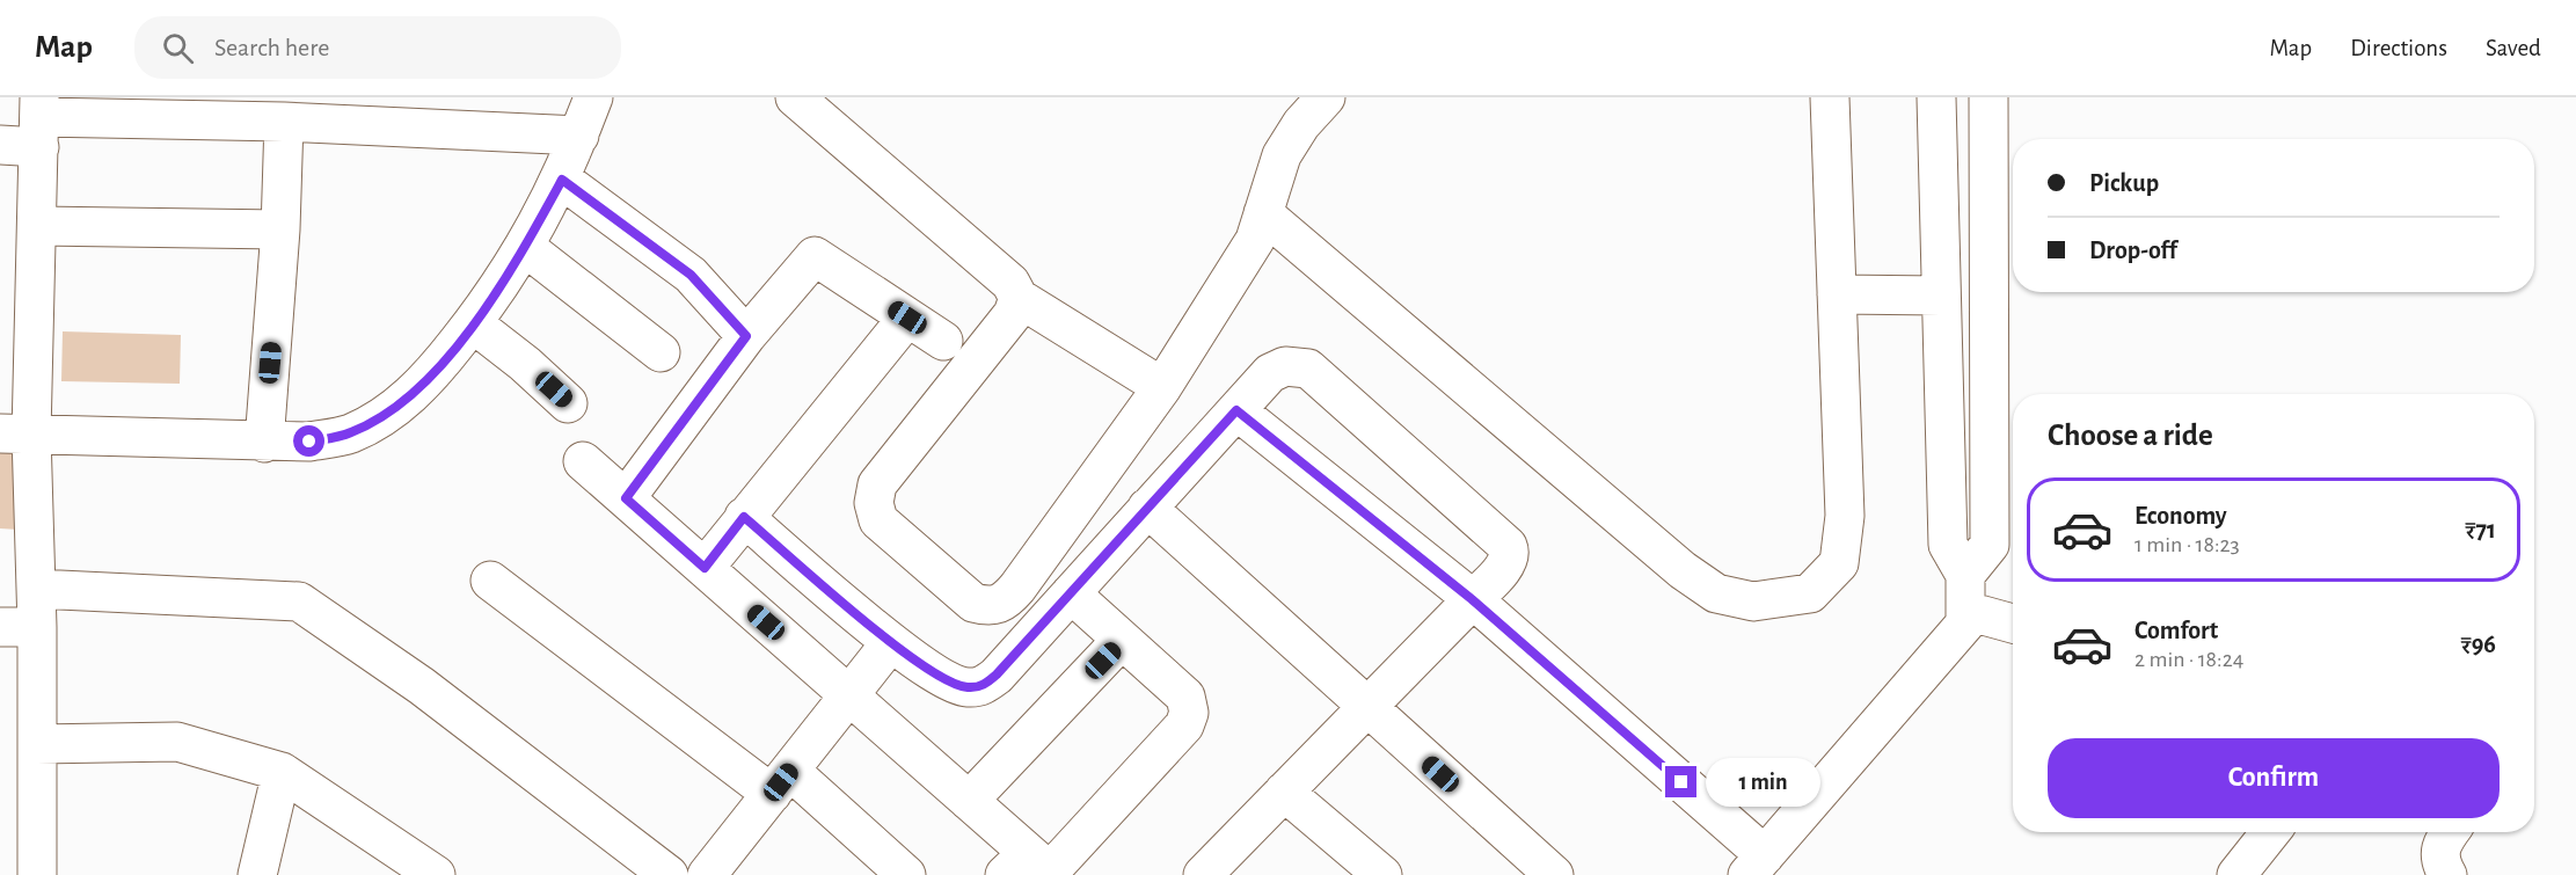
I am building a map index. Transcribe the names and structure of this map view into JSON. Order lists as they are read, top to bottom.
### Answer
{
  "page": {
    "header": "Map",
    "search": "Search here",
    "nav": ["Map", "Directions", "Saved"],
    "banner": ["Pickup", "Drop-off"],
    "heading": "Choose a ride",
    "list": [
      {
        "name": "Economy",
        "note": "1 min · 18:23",
        "value": "₹71"
      },
      {
        "name": "Comfort",
        "note": "2 min · 18:24",
        "value": "₹96"
      }
    ],
    "buttons": "Confirm",
    "bubble": "1 min"
  }
}
